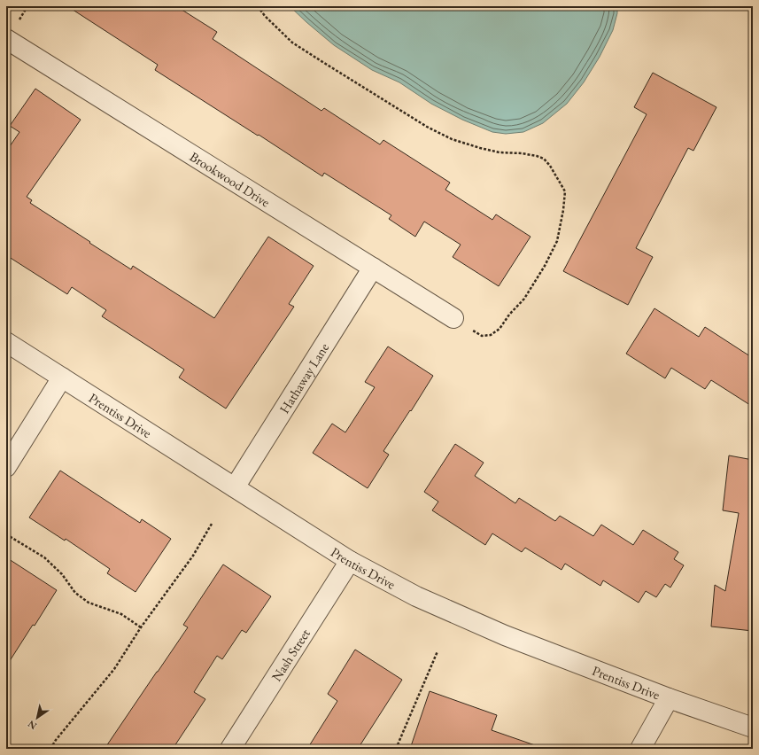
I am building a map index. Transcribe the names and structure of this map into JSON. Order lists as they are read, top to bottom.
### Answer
{
  "streets": {
    "street": [
      "Brookwood Drive",
      "Hathaway Lane",
      "Prentiss Drive",
      "Nash Street"
    ]
  },
  "crossings": [
    ["Brookwood Drive", "Hathaway Lane"],
    ["Hathaway Lane", "Prentiss Drive"],
    ["Prentiss Drive", "Nash Street"]
  ],
  "north": "bottom left"
}
